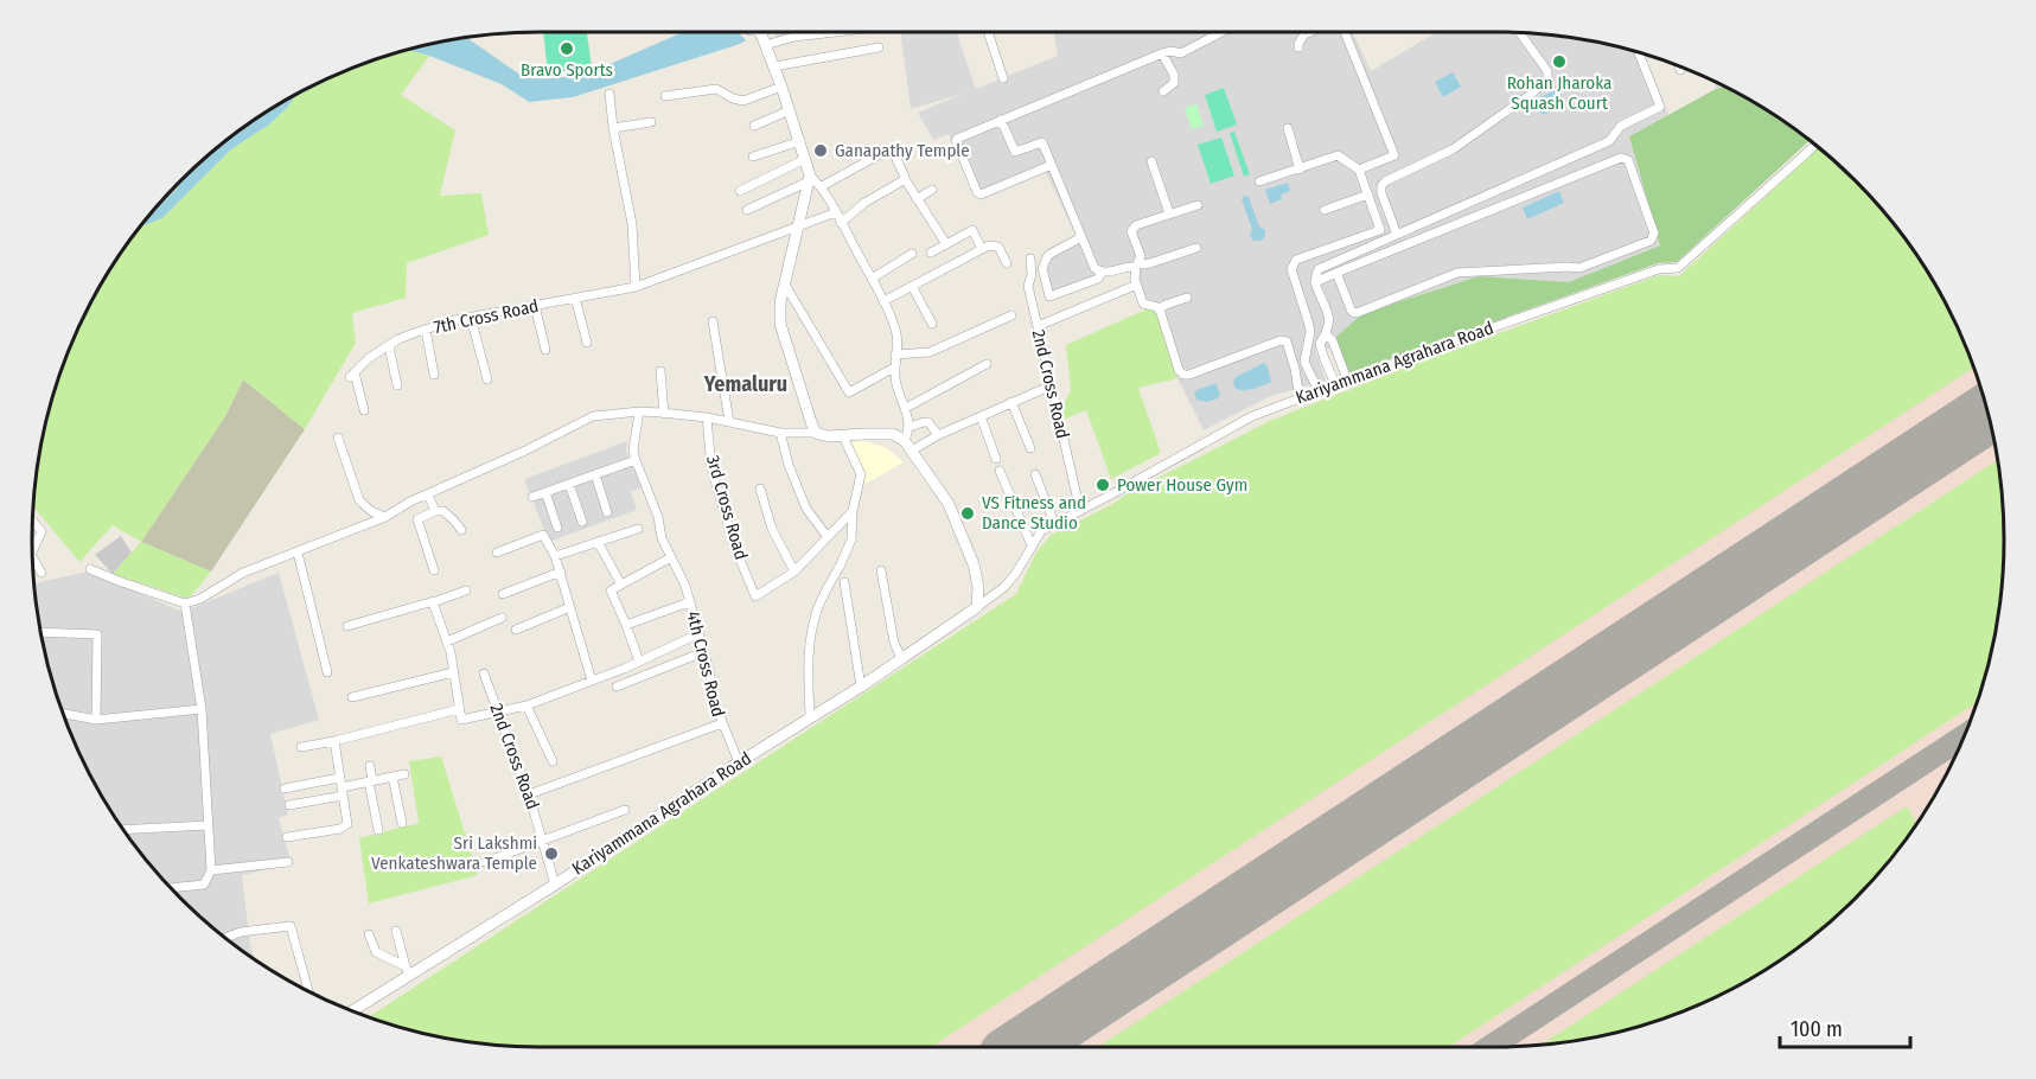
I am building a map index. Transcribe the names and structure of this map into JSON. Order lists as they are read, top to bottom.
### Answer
{
  "streets": {
    "street": [
      "7th Cross Road",
      "Kariyammana Agrahara Road",
      "2nd Cross Road",
      "3rd Cross Road",
      "4th Cross Road"
    ]
  },
  "crossings": [
    ["Kariyammana Agrahara Road", "2nd Cross Road"],
    ["2nd Cross Road", "4th Cross Road"]
  ],
  "districts": ["Yemaluru"],
  "places": [
    "Bravo Sports",
    "Rohan Jharoka Squash Court",
    "Ganapathy Temple",
    "Power House Gym",
    "VS Fitness and Dance Studio",
    "Sri Lakshmi Venkateshwara Temple"
  ],
  "scale_bar": "100 m"
}
